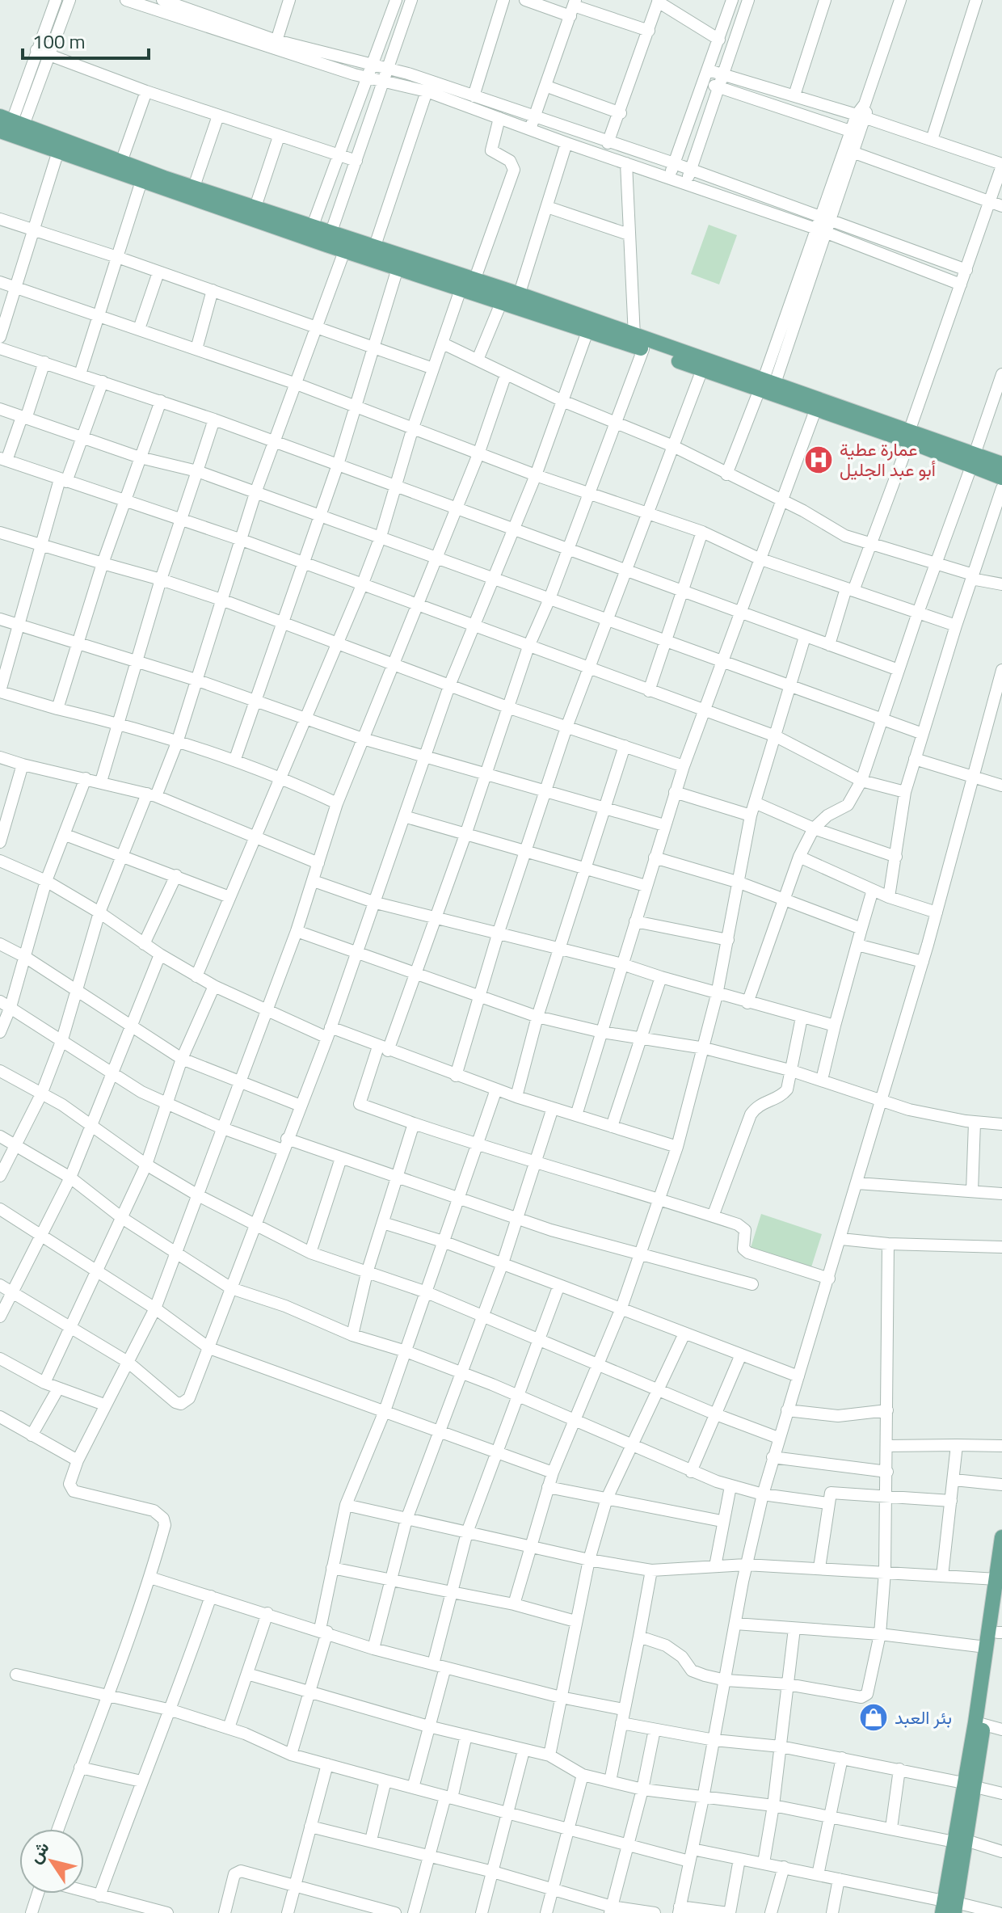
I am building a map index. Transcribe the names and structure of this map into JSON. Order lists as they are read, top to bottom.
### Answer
{
  "places": {
    "hospital": ["عمارة عطية أبو عبد الجليل"],
    "shop": ["بئر العبد"]
  },
  "scale_bar": "100 m",
  "north": "top left"
}
